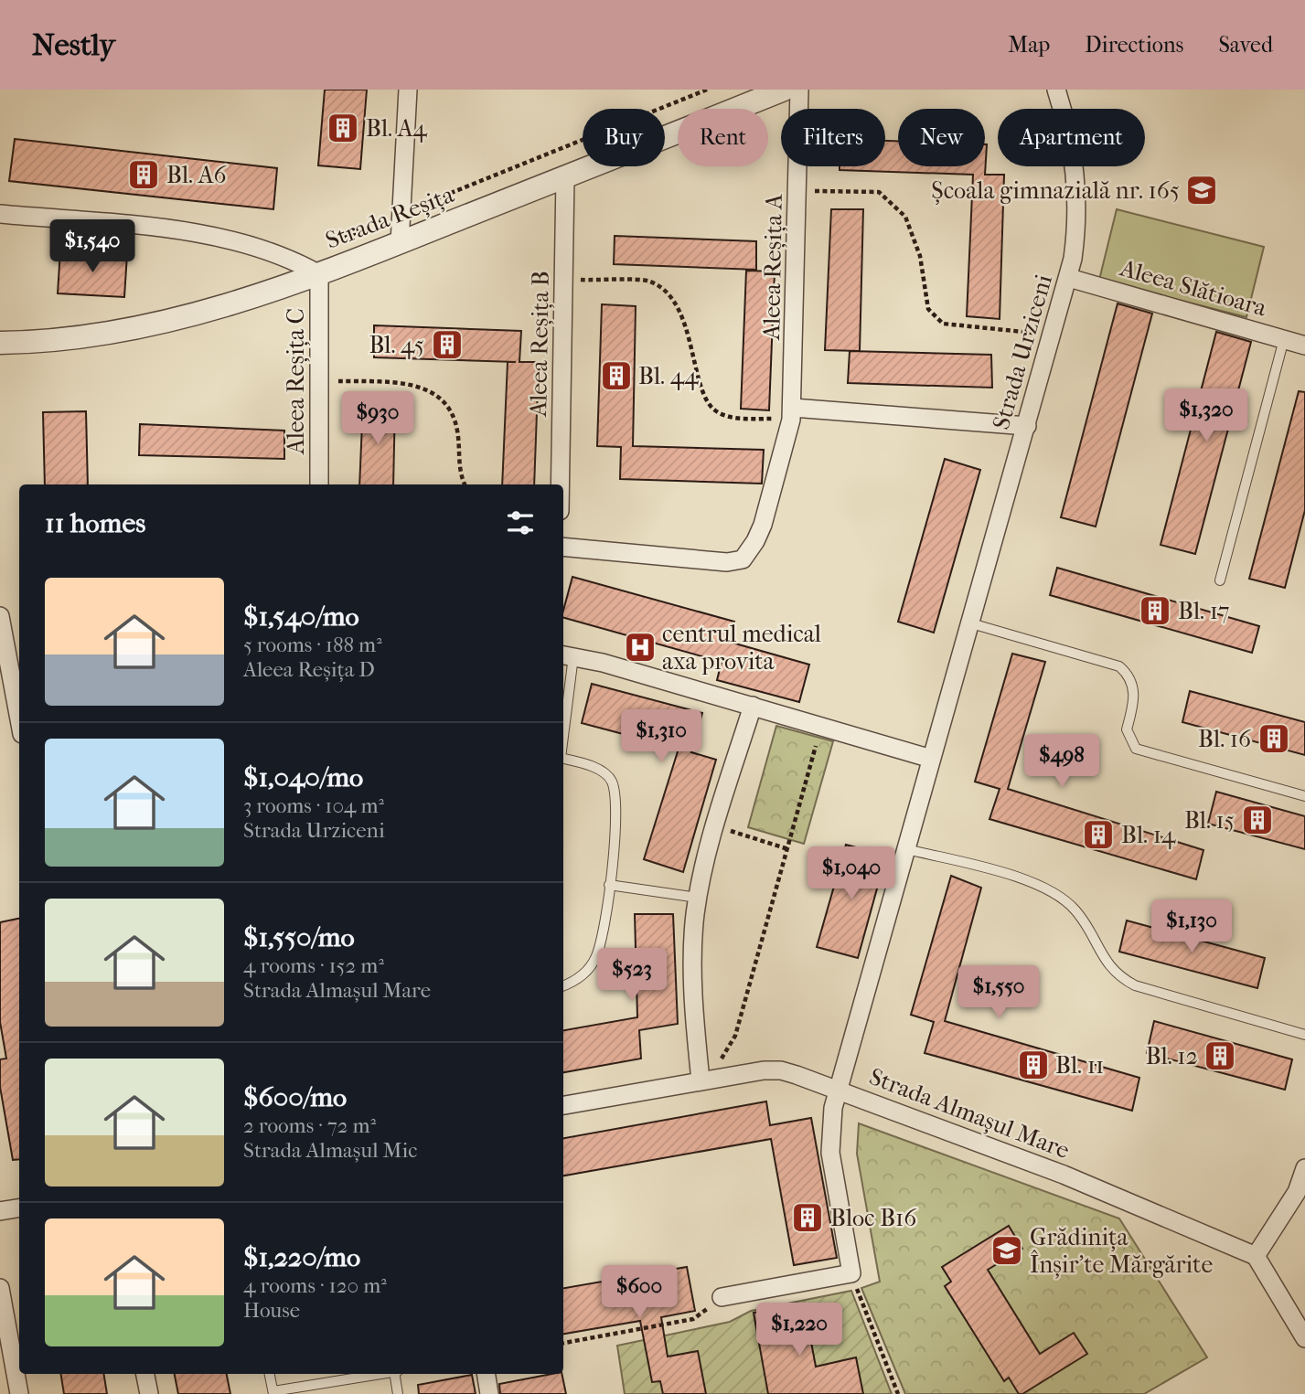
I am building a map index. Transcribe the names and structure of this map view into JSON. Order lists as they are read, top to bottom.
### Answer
{
  "streets": {
    "street": [
      "Strada Reșița",
      "Aleea Reșița A",
      "Aleea Slătioara",
      "Aleea Reșița B",
      "Strada Urziceni",
      "Aleea Reșița C",
      "Strada Almașul Mare"
    ]
  },
  "crossings": [
    ["Strada Reșița", "Aleea Reșița B"],
    ["Strada Reșița", "Aleea Reșița C"],
    ["Aleea Slătioara", "Strada Urziceni"],
    ["Strada Urziceni", "Strada Almașul Mare"]
  ],
  "places": {
    "building": [
      "Bl. A4",
      "Bl. A6",
      "Bl. 45",
      "Bl. 44",
      "Bl. 17",
      "Bl. 16",
      "Bl. 15",
      "Bl. 14",
      "Bl. 12",
      "Bl. 11",
      "Bloc B16"
    ],
    "school or university": ["Școala gimnazială nr. 165", "Grădinița Înșir'te Mărgărite"],
    "hospital": ["centrul medical axa provita"]
  },
  "page": {
    "header": "Nestly",
    "nav": ["Map", "Directions", "Saved"],
    "chip": [
      "Buy",
      "Rent",
      "Filters",
      "New",
      "Apartment"
    ],
    "price": [
      "$1,540",
      "$1,320",
      "$930",
      "$1,310",
      "$498",
      "$1,040",
      "$1,130",
      "$523",
      "$1,550",
      "$600",
      "$1,220"
    ],
    "heading": "11 homes",
    "list": [
      {
        "name": "$1,540/mo",
        "note": "5 rooms · 188 m² · Aleea Reșița D"
      },
      {
        "name": "$1,040/mo",
        "note": "3 rooms · 104 m² · Strada Urziceni"
      },
      {
        "name": "$1,550/mo",
        "note": "4 rooms · 152 m² · Strada Almașul Mare"
      },
      {
        "name": "$600/mo",
        "note": "2 rooms · 72 m² · Strada Almașul Mic"
      },
      {
        "name": "$1,220/mo",
        "note": "4 rooms · 120 m² · House"
      }
    ]
  }
}
